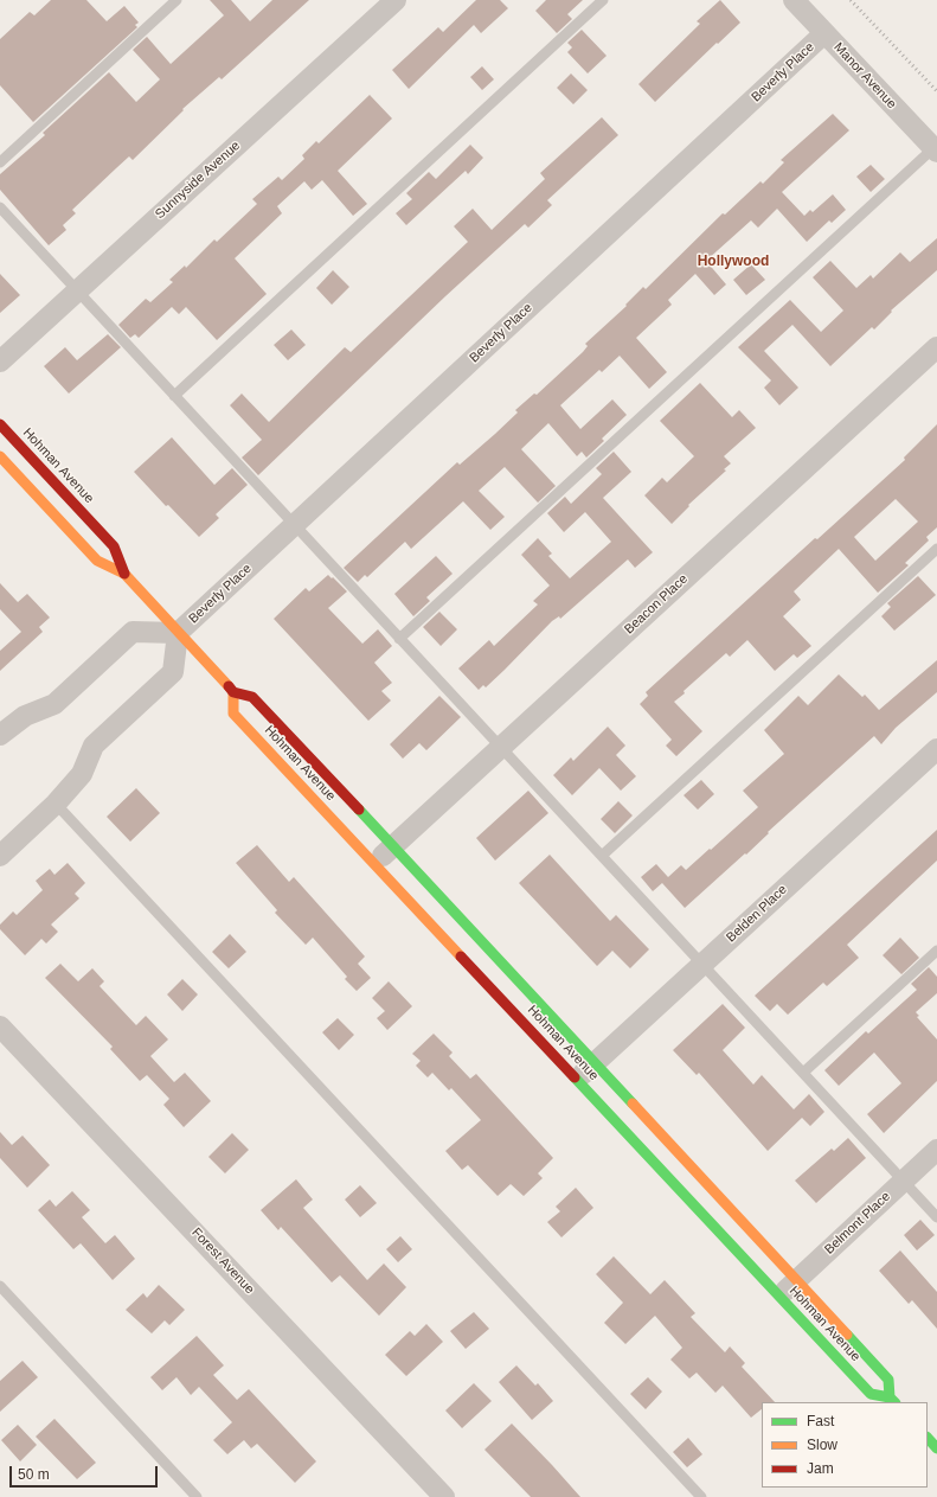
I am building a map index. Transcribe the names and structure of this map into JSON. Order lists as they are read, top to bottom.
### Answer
{
  "streets": {
    "main road": ["Hohman Avenue"],
    "street": [
      "Beverly Place",
      "Manor Avenue",
      "Sunnyside Avenue",
      "Beacon Place",
      "Belden Place",
      "Belmont Place",
      "Forest Avenue"
    ]
  },
  "crossings": [
    ["Beverly Place", "Manor Avenue"],
    ["Beverly Place", "Hohman Avenue"],
    ["Hohman Avenue", "Beacon Place"],
    ["Hohman Avenue", "Belden Place"],
    ["Hohman Avenue", "Belmont Place"]
  ],
  "districts": ["Hollywood"],
  "legend": ["Fast", "Slow", "Jam"],
  "scale_bar": "50 m"
}
